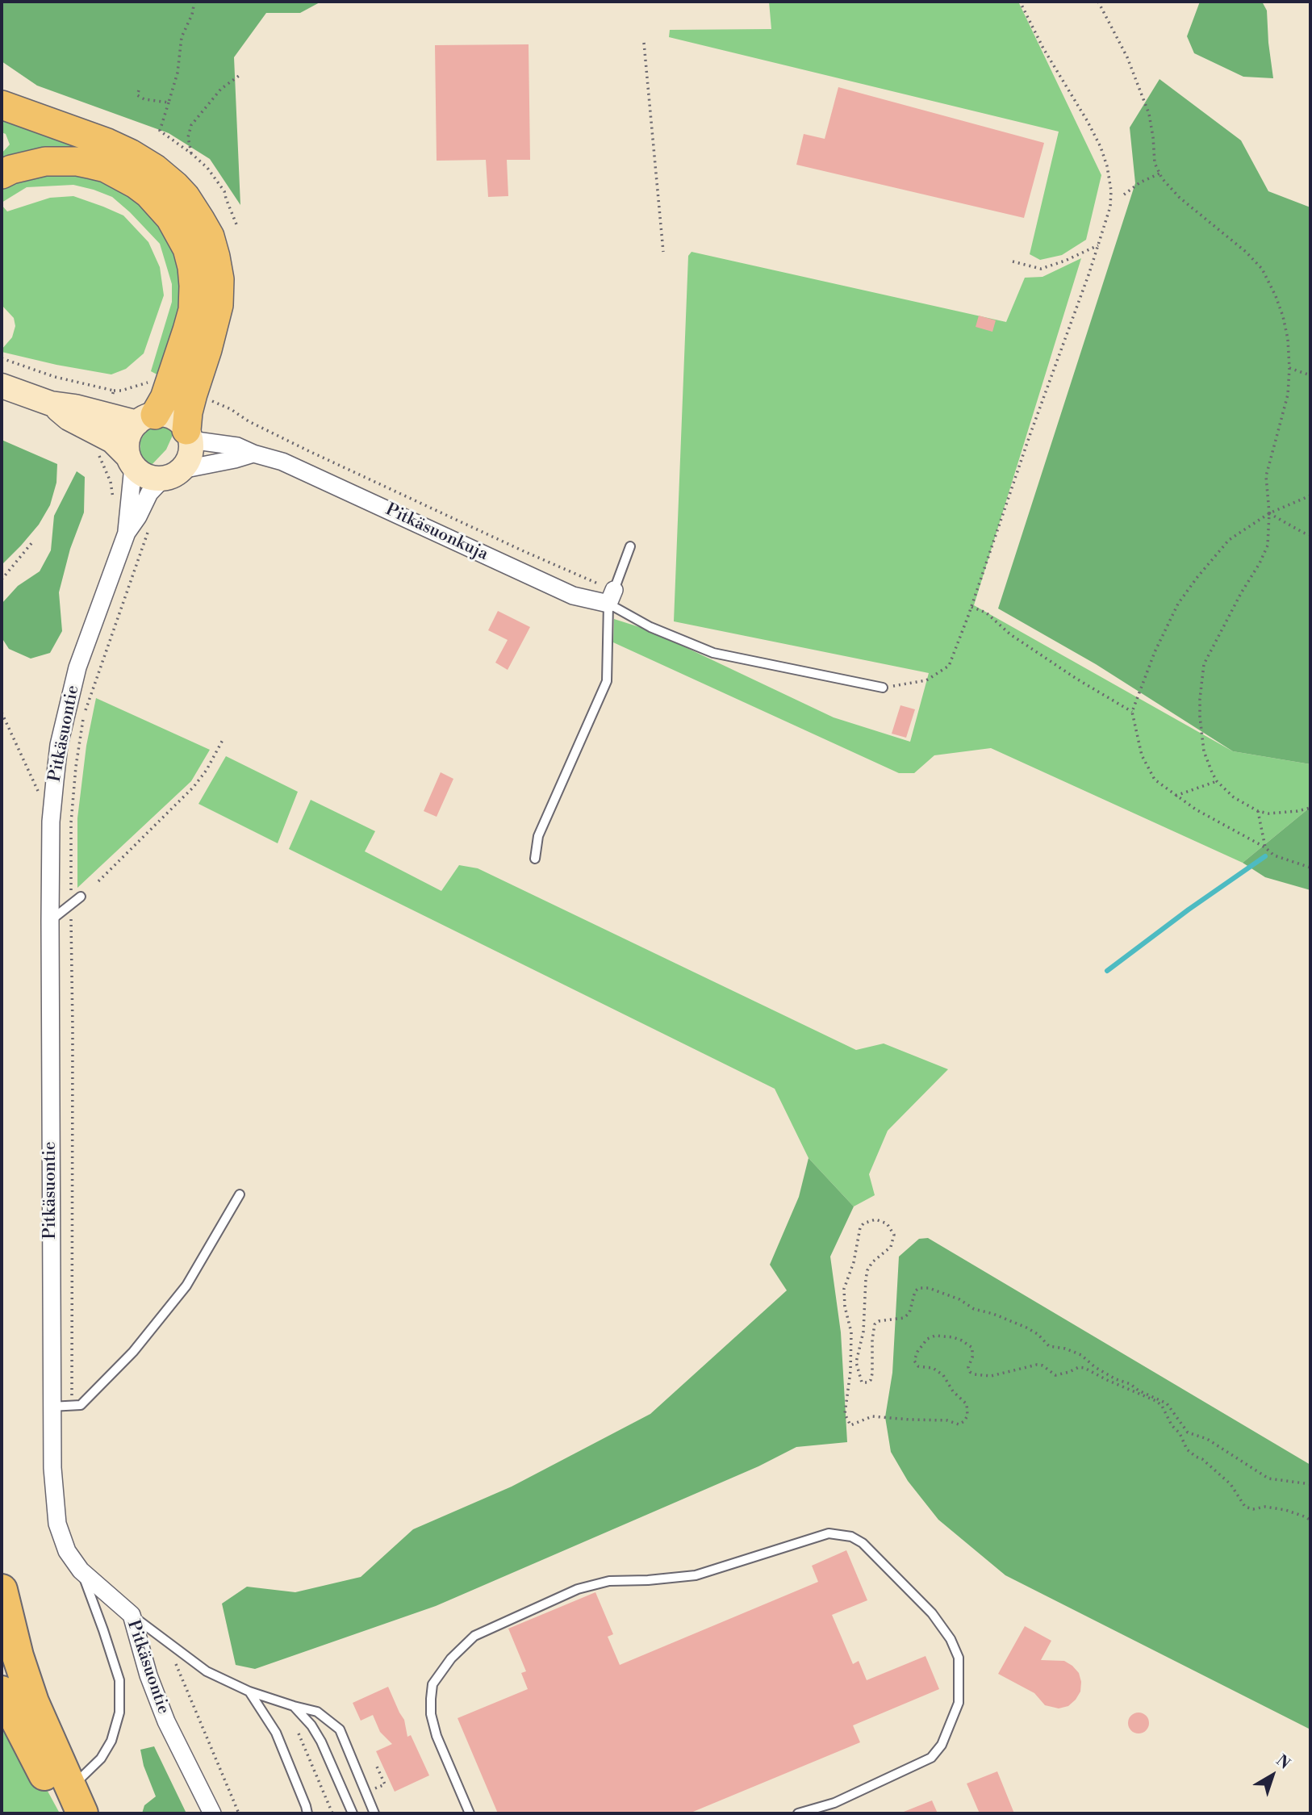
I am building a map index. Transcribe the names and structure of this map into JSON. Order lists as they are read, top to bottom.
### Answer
{
  "streets": {
    "street": ["Pitkäsuonkuja", "Pitkäsuontie"]
  },
  "crossings": [
    ["Pitkäsuonkuja", "Pitkäsuontie"]
  ],
  "north": "top right"
}
